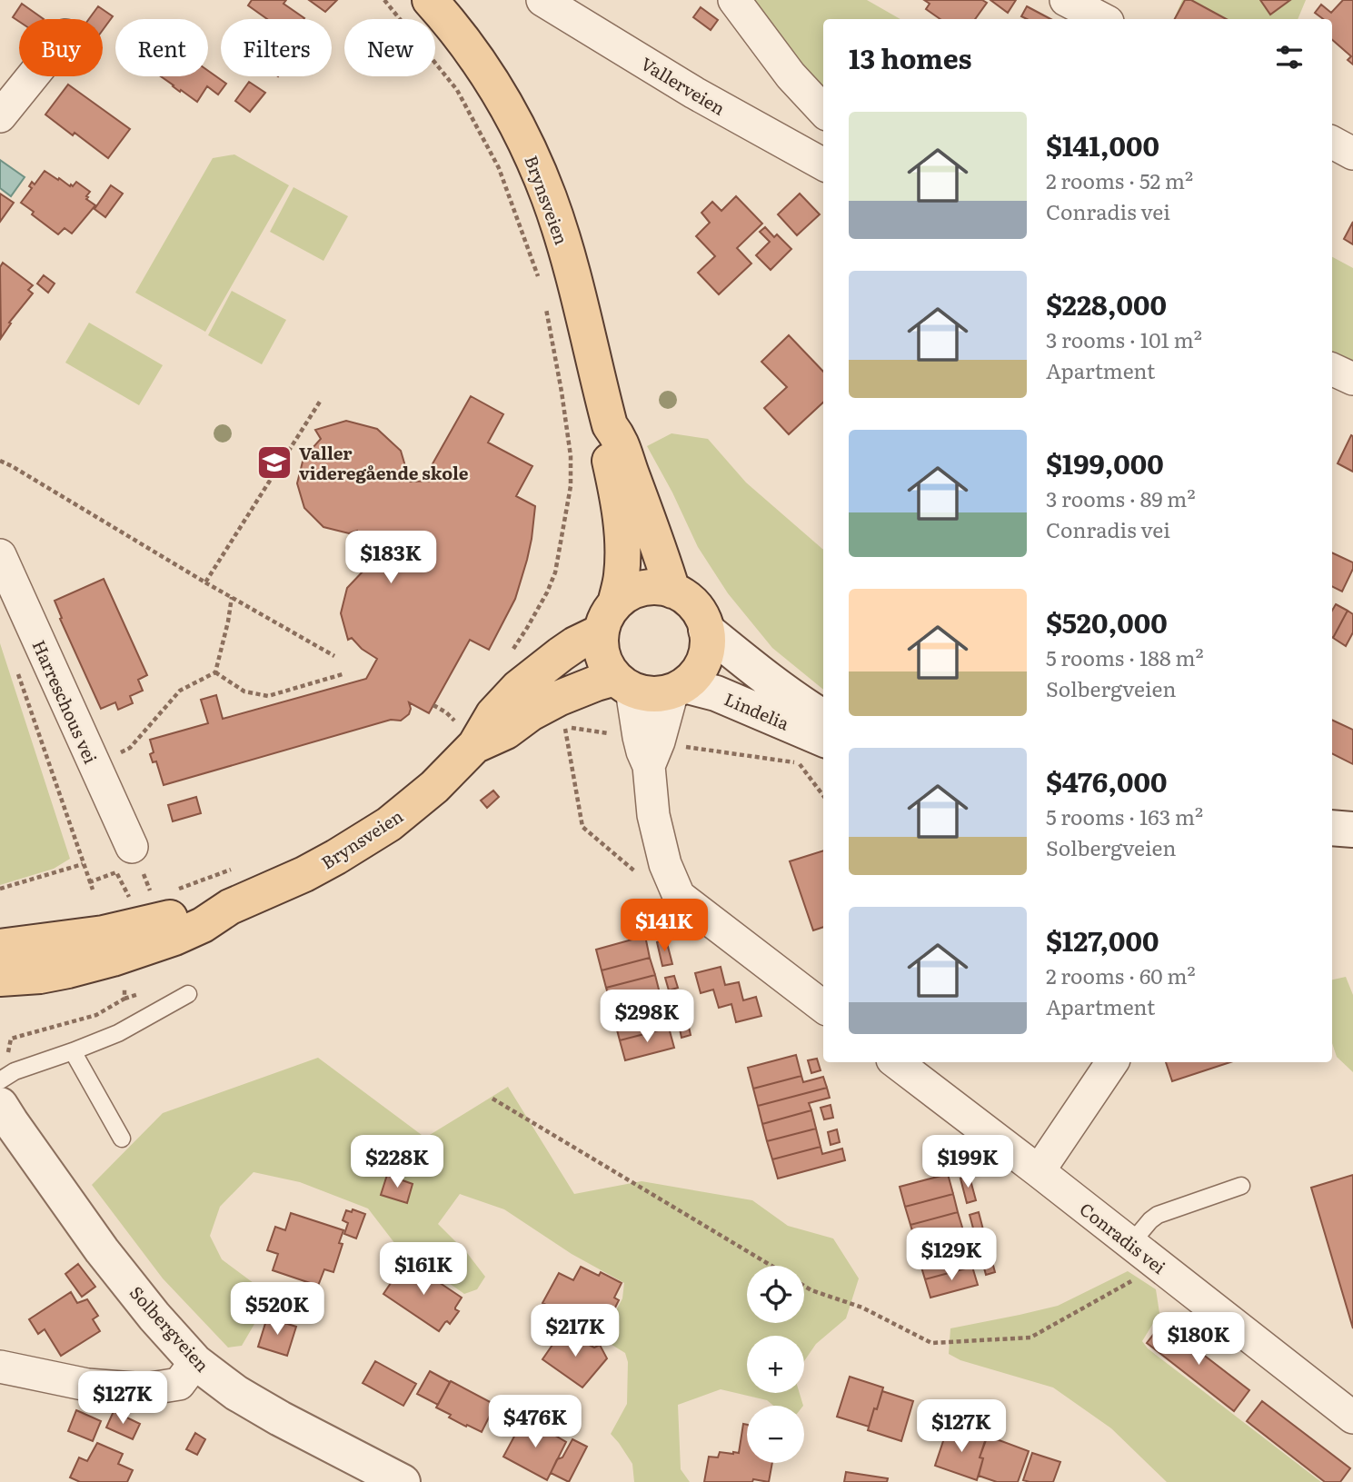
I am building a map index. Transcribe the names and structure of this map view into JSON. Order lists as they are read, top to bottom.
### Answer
{
  "streets": {
    "main road": ["Brynsveien"],
    "street": [
      "Vallerveien",
      "Harreschous vei",
      "Lindelia",
      "Conradis vei",
      "Solbergveien"
    ]
  },
  "crossings": [
    ["Brynsveien", "Lindelia"]
  ],
  "places": {
    "school or university": ["Valler videregående skole"]
  },
  "page": {
    "chip": [
      "Buy",
      "Rent",
      "Filters",
      "New"
    ],
    "heading": "13 homes",
    "list": [
      {
        "name": "$141,000",
        "note": "2 rooms · 52 m² · Conradis vei"
      },
      {
        "name": "$228,000",
        "note": "3 rooms · 101 m² · Apartment"
      },
      {
        "name": "$199,000",
        "note": "3 rooms · 89 m² · Conradis vei"
      },
      {
        "name": "$520,000",
        "note": "5 rooms · 188 m² · Solbergveien"
      },
      {
        "name": "$476,000",
        "note": "5 rooms · 163 m² · Solbergveien"
      },
      {
        "name": "$127,000",
        "note": "2 rooms · 60 m² · Apartment"
      }
    ],
    "price": [
      "$183K",
      "$141K",
      "$298K",
      "$228K",
      "$199K",
      "$129K",
      "$161K",
      "$520K",
      "$217K",
      "$180K",
      "$127K",
      "$476K",
      "$127K"
    ],
    "map_buttons": ["+", "−"]
  }
}
